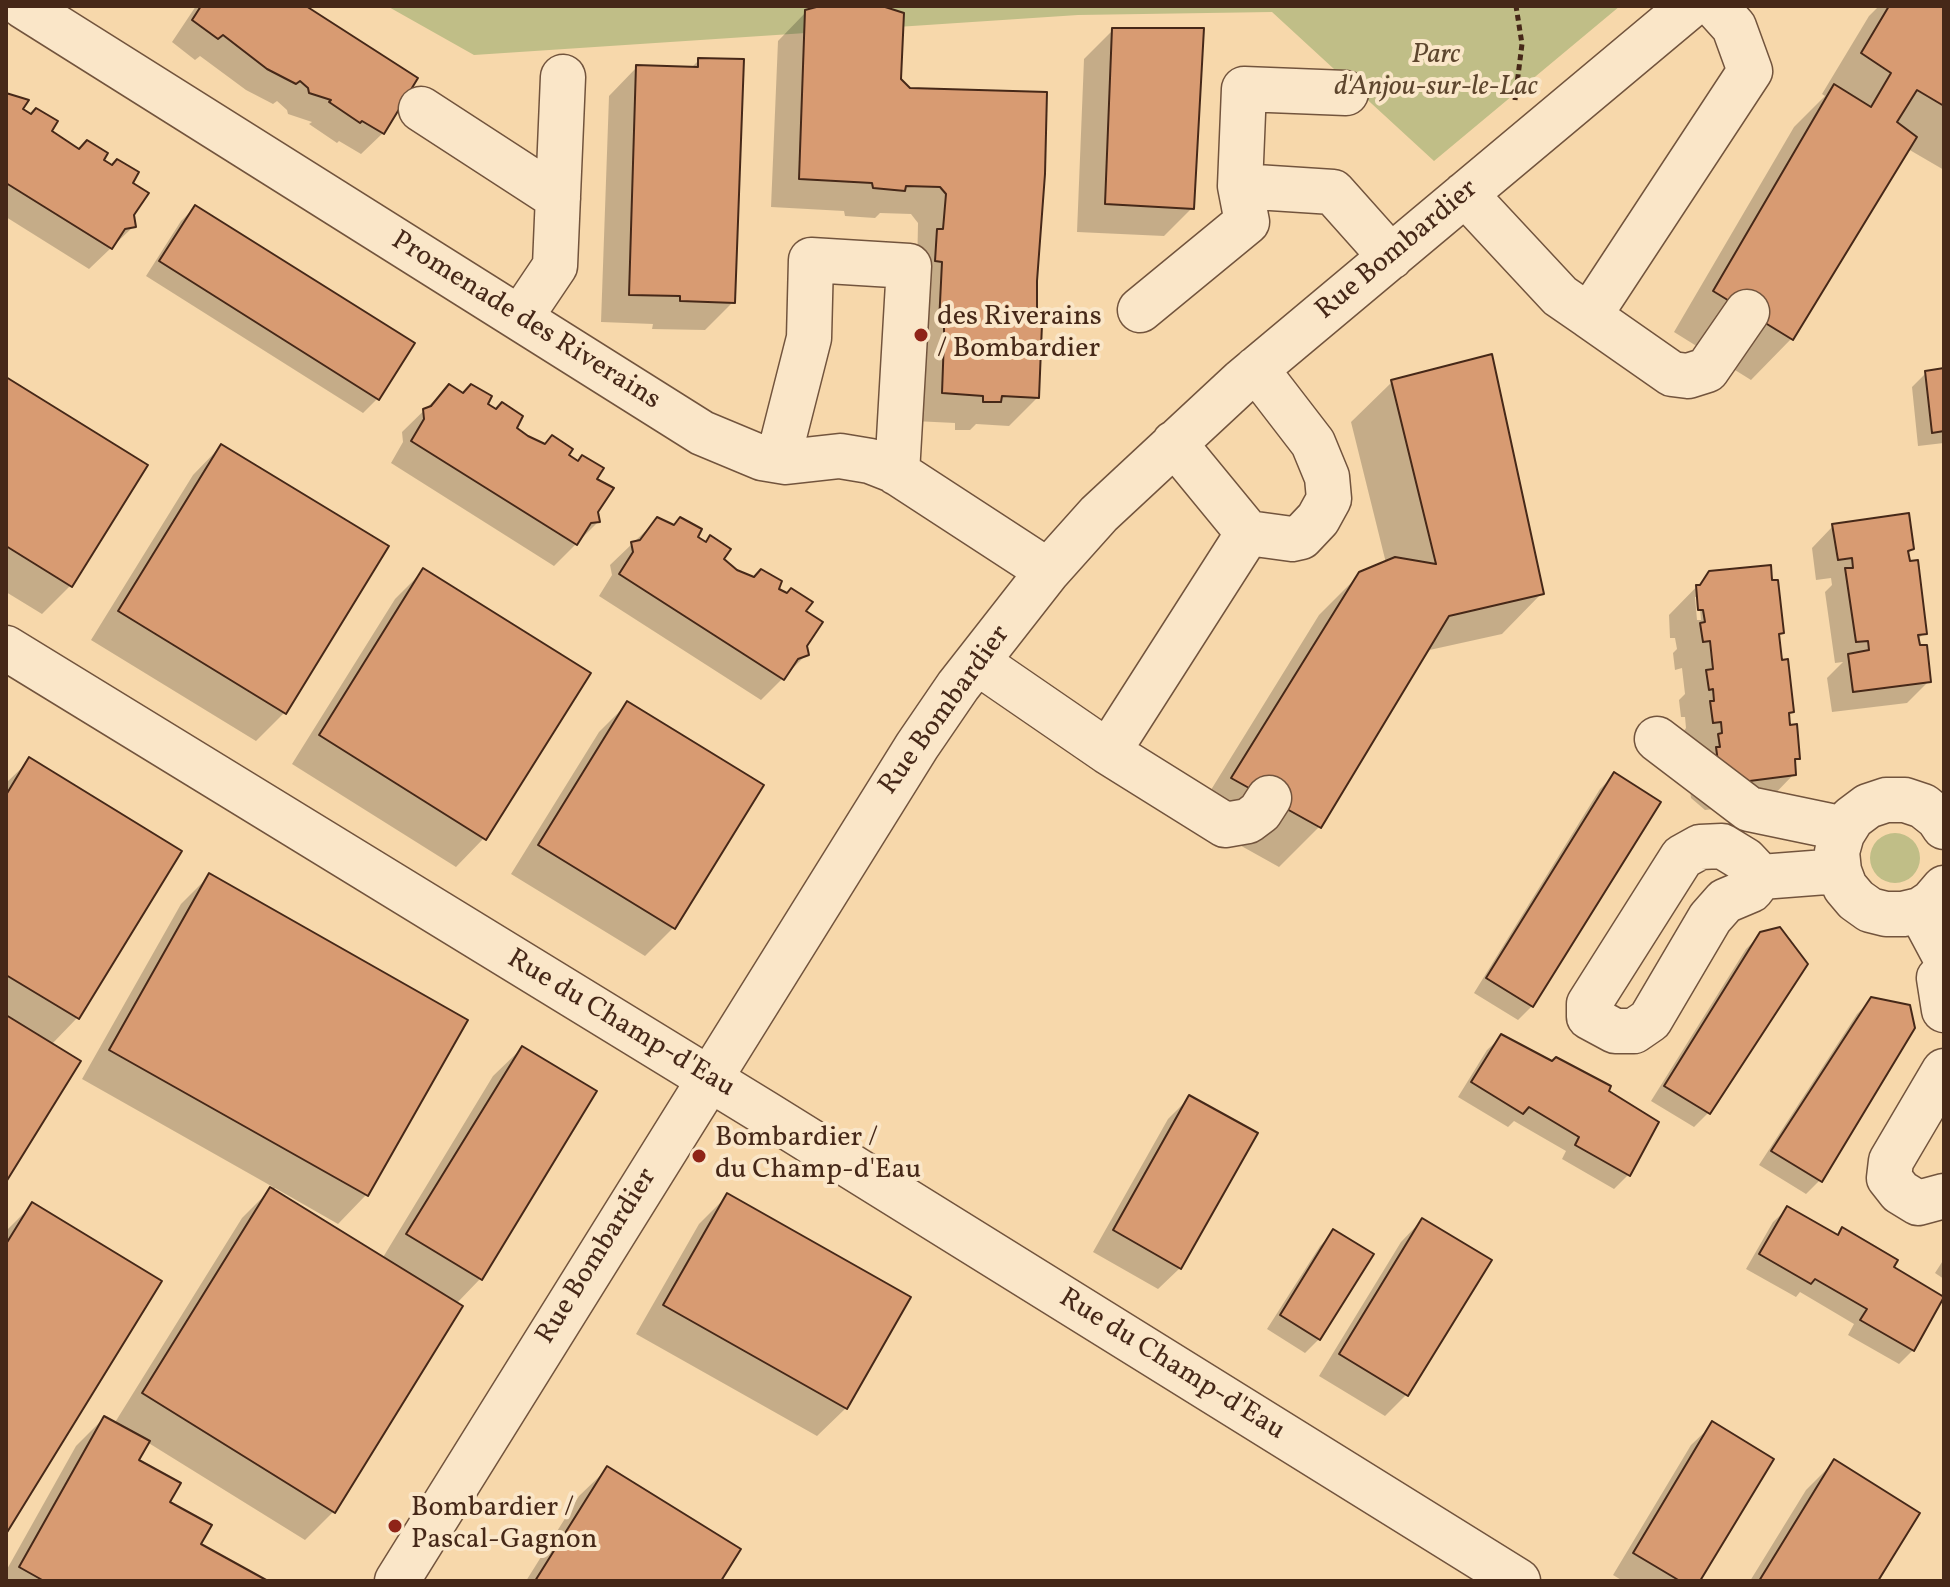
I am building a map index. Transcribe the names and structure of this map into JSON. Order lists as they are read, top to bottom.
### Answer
{
  "streets": {
    "street": ["Rue Bombardier", "Promenade des Riverains", "Rue du Champ-d'Eau"]
  },
  "crossings": [
    ["Rue Bombardier", "Promenade des Riverains"],
    ["Rue Bombardier", "Rue du Champ-d'Eau"]
  ],
  "parks": ["Parc d'Anjou-sur-le-Lac"],
  "places": ["des Riverains / Bombardier", "Bombardier / du Champ-d'Eau", "Bombardier / Pascal-Gagnon"]
}
